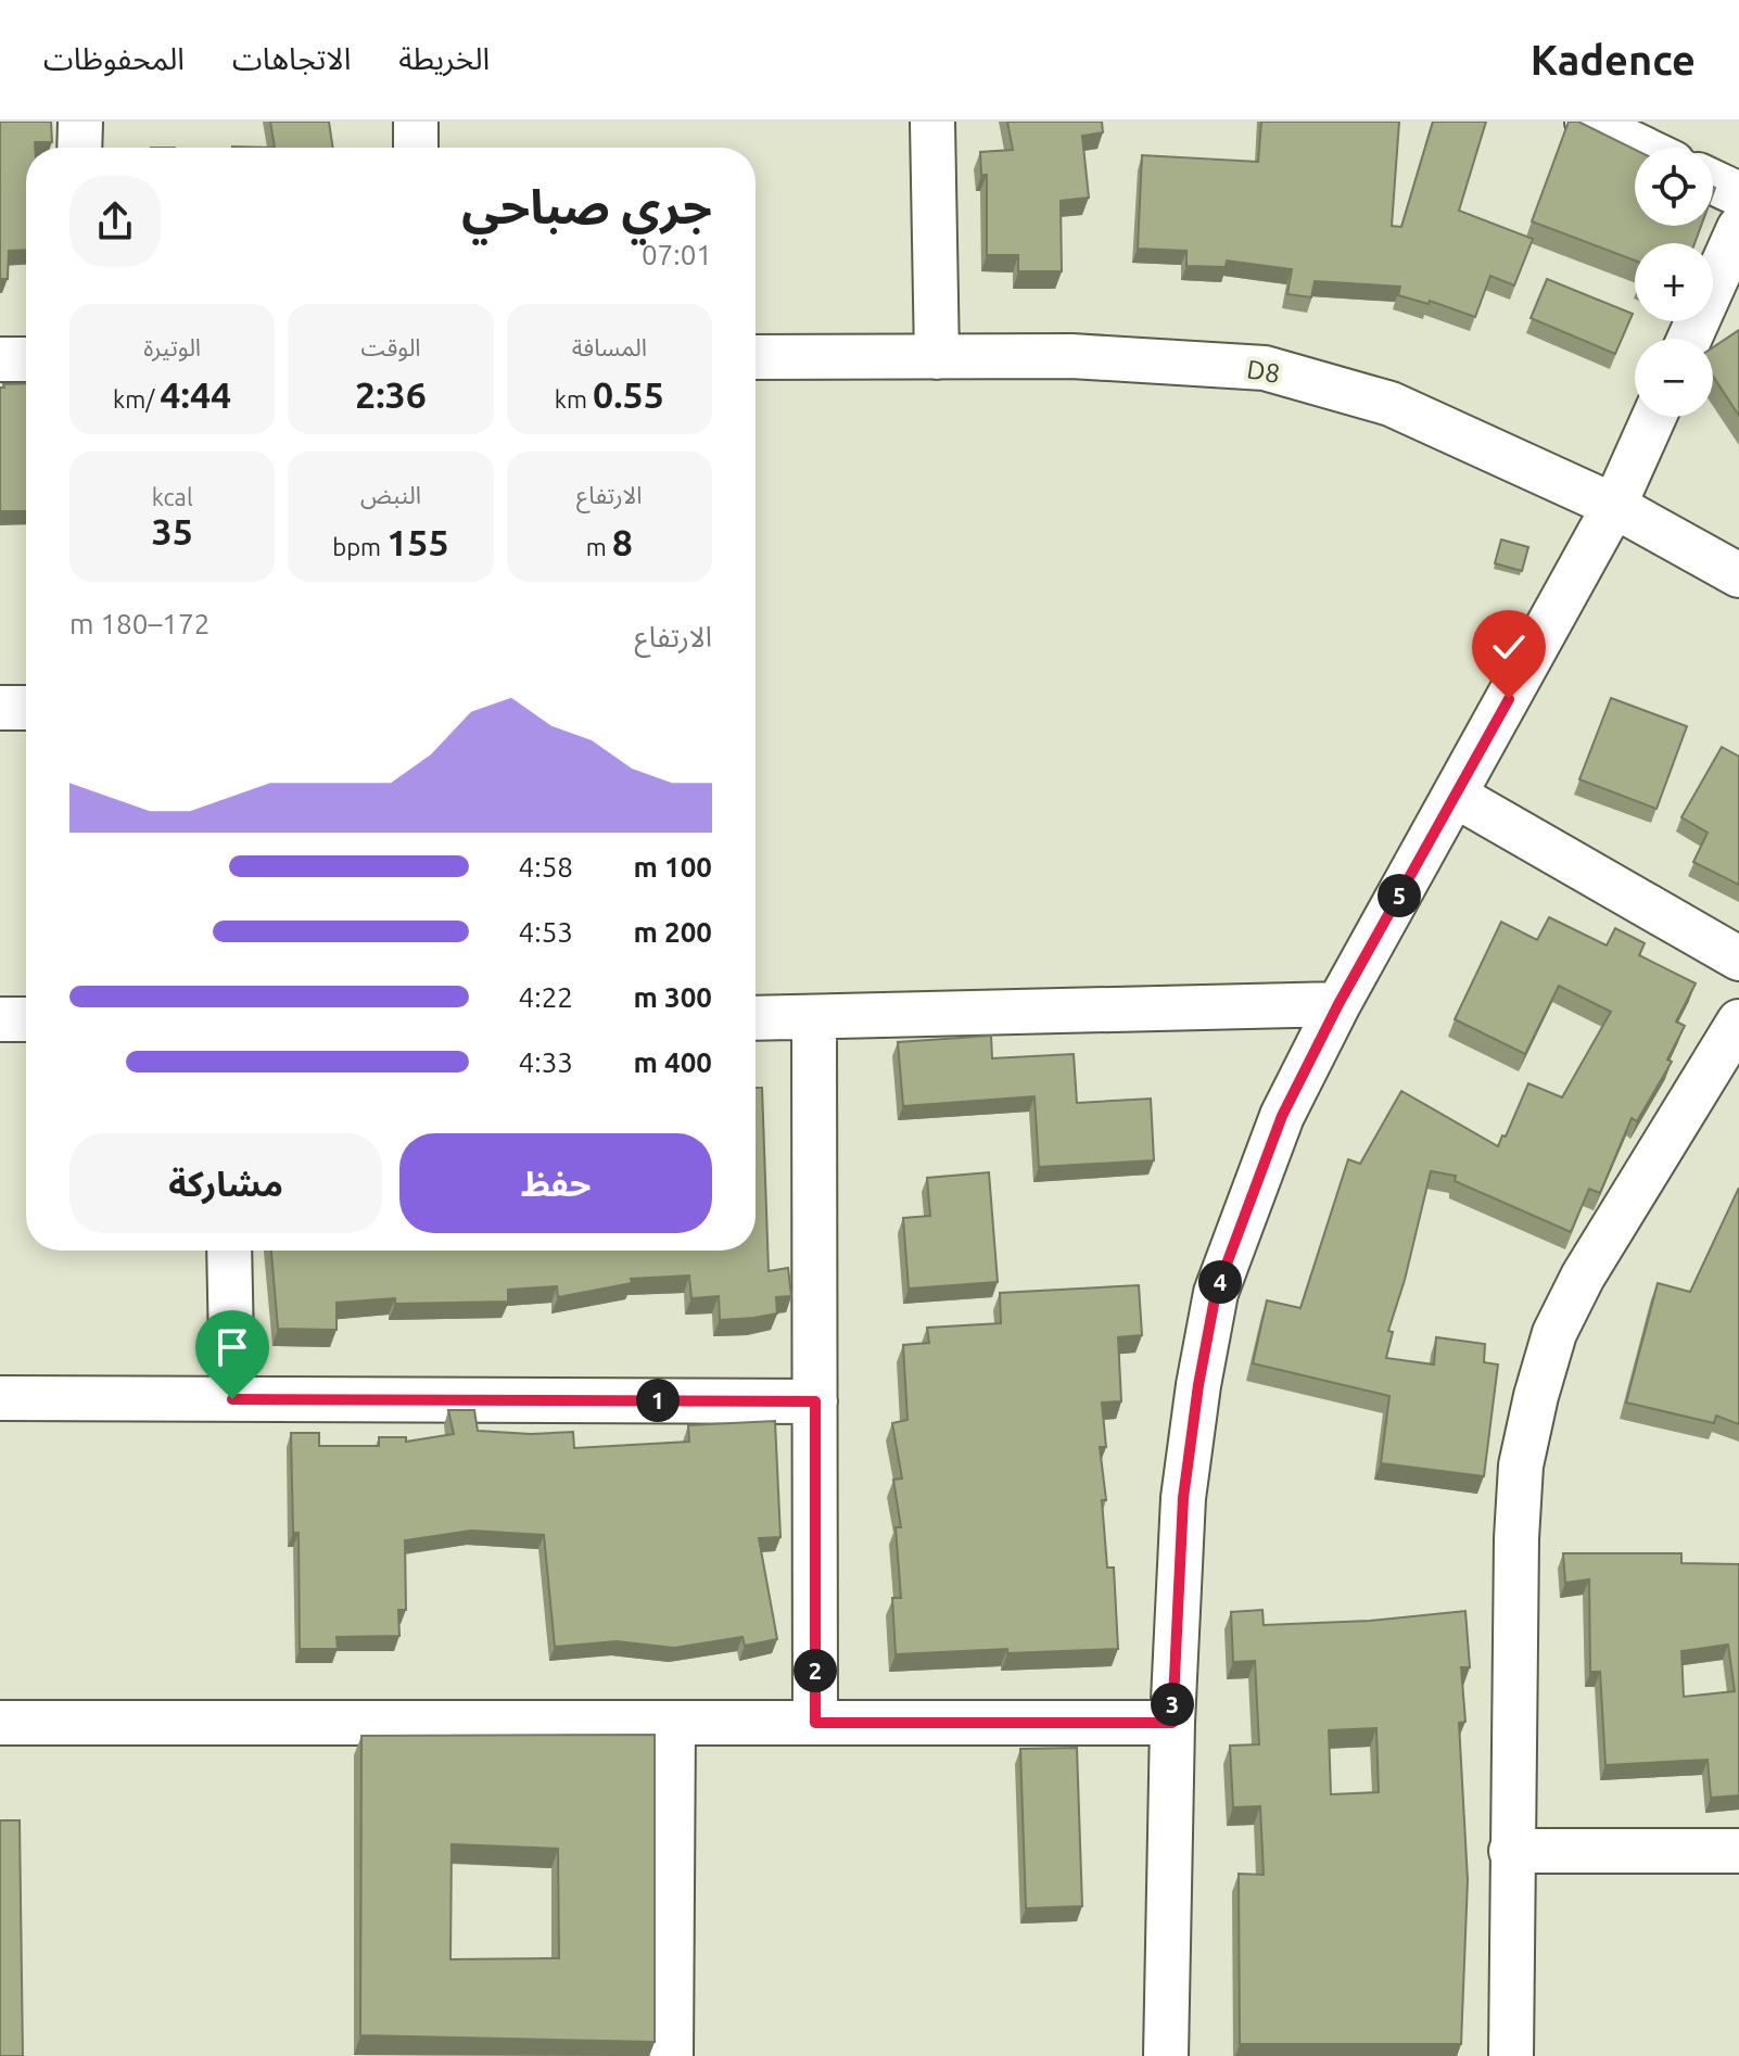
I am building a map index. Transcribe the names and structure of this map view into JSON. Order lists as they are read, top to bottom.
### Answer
{
  "streets": {
    "street": ["D8"]
  },
  "page": {
    "header": "Kadence",
    "nav": ["الخريطة", "الاتجاهات", "المحفوظات"],
    "map_buttons": ["+", "−"],
    "heading": ["جري صباحي", "07:01"],
    "stats": [
      ["المسافة", "0.55 km"],
      ["الوقت", "2:36"],
      ["الوتيرة", "4:44 /km"],
      ["الارتفاع", "8 m"],
      ["النبض", "155 bpm"],
      ["kcal", "35"]
    ],
    "chart": ["الارتفاع", "172–180 m"],
    "list": [
      {
        "name": "100 m",
        "note": "4:58"
      },
      {
        "name": "200 m",
        "note": "4:53"
      },
      {
        "name": "300 m",
        "note": "4:22"
      },
      {
        "name": "400 m",
        "note": "4:33"
      }
    ],
    "pins": [
      "5",
      "4",
      "1",
      "2",
      "3"
    ],
    "buttons": ["حفظ", "مشاركة"]
  }
}
